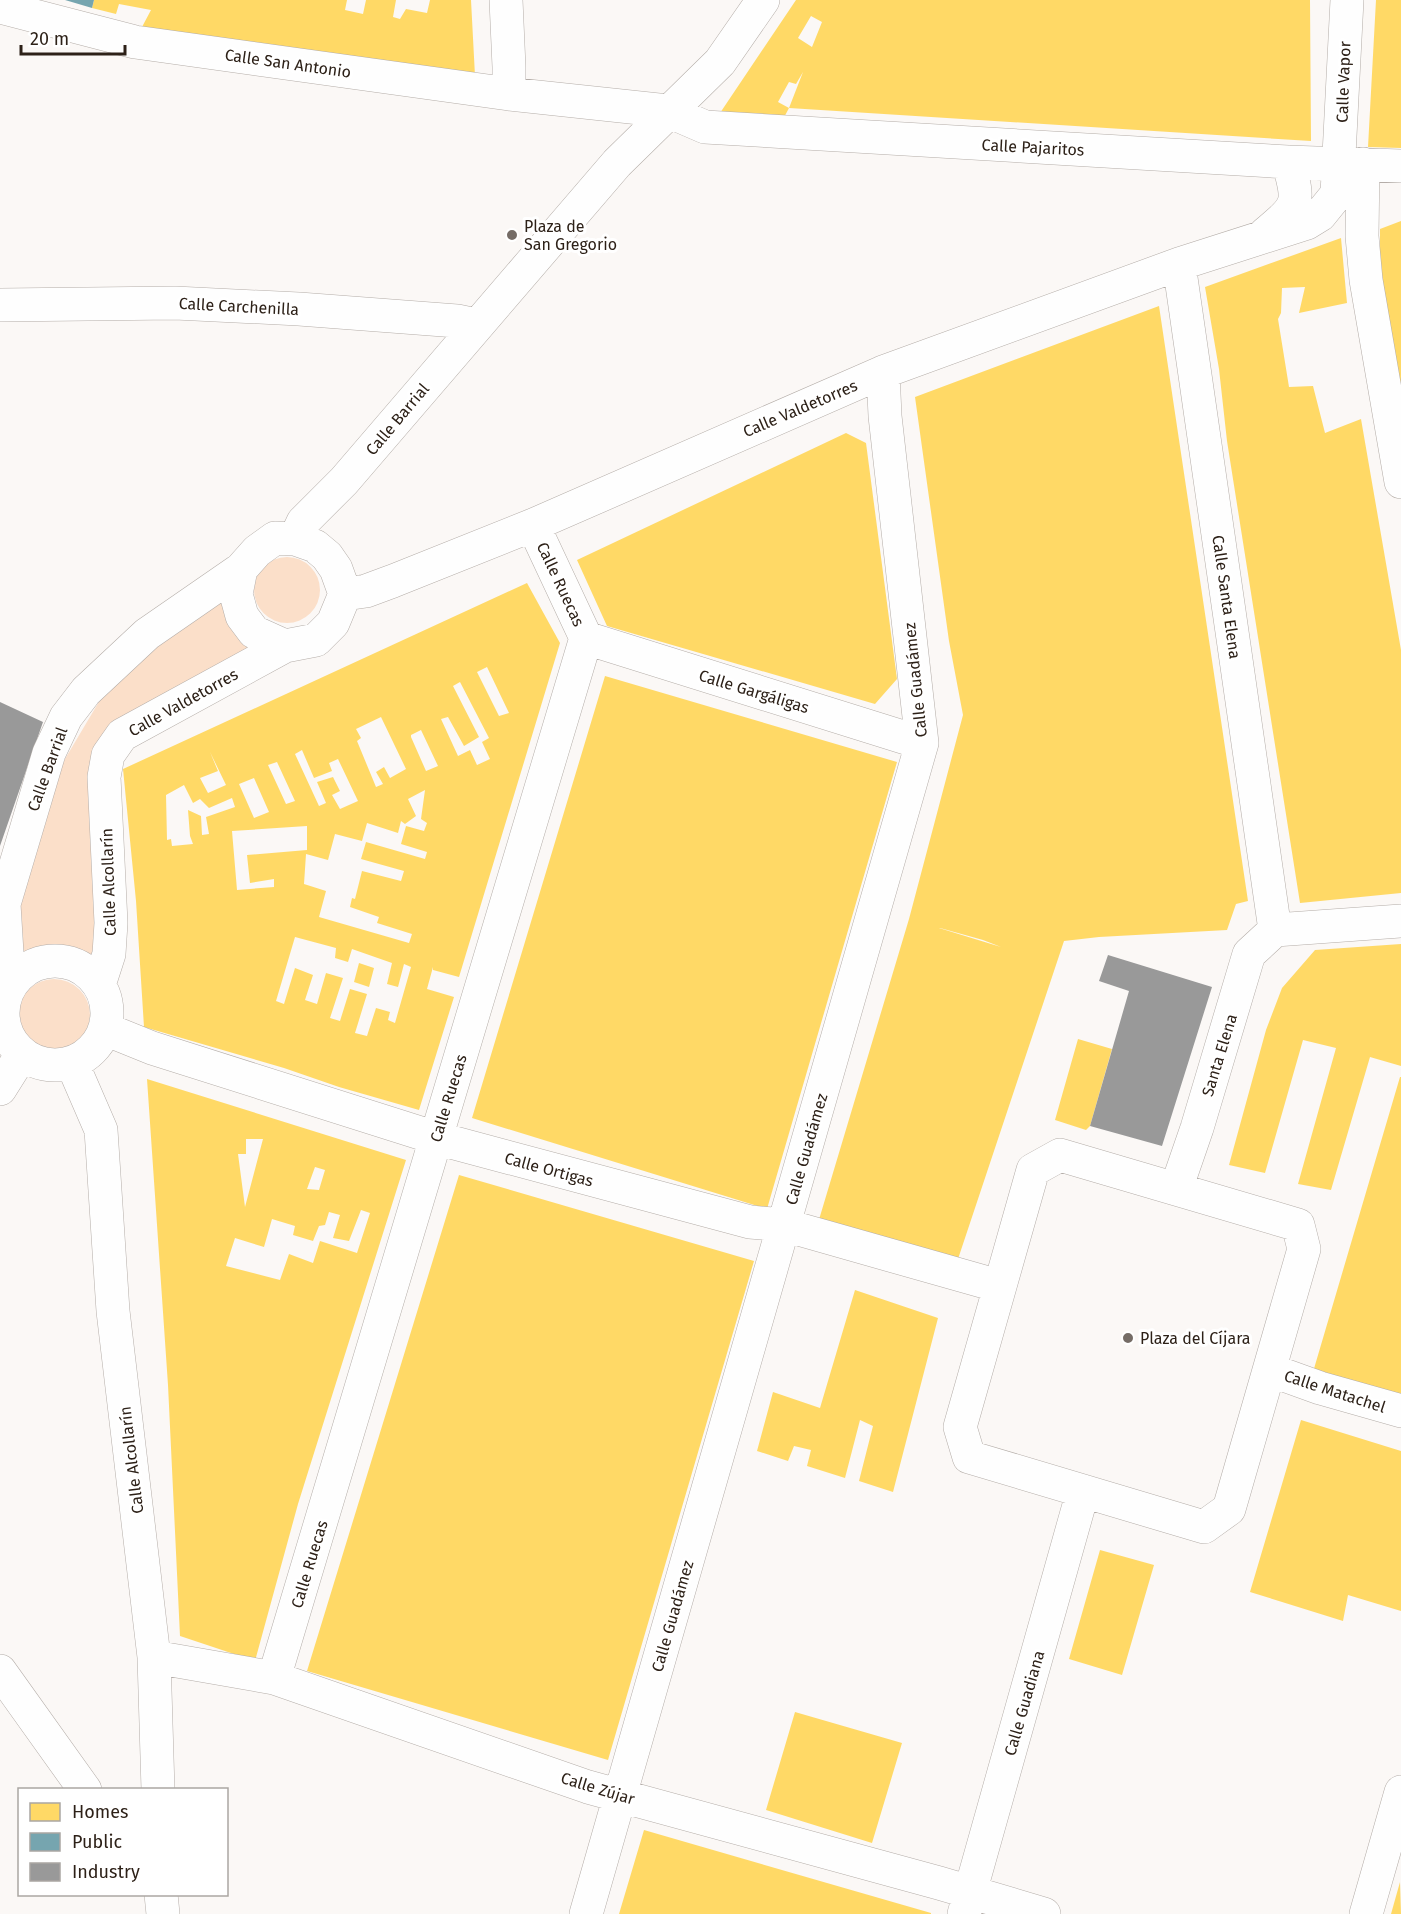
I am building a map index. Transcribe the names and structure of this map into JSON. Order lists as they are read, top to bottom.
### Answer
{
  "streets": {
    "street": [
      "Calle San Antonio",
      "Calle Vapor",
      "Calle Pajaritos",
      "Calle Carchenilla",
      "Calle Valdetorres",
      "Calle Barrial",
      "Calle Ruecas",
      "Calle Santa Elena",
      "Calle Guadámez",
      "Calle Gargáligas",
      "Calle Alcollarín",
      "Santa Elena",
      "Calle Ortigas",
      "Calle Matachel",
      "Calle Guadiana",
      "Calle Zújar"
    ]
  },
  "crossings": [
    ["Calle Vapor", "Calle Pajaritos"],
    ["Calle Vapor", "Calle Valdetorres"],
    ["Calle Pajaritos", "Calle Valdetorres"],
    ["Calle Carchenilla", "Calle Barrial"],
    ["Calle Valdetorres", "Calle Barrial"],
    ["Calle Valdetorres", "Calle Ruecas"],
    ["Calle Valdetorres", "Calle Santa Elena"],
    ["Calle Valdetorres", "Calle Guadámez"],
    ["Calle Valdetorres", "Calle Alcollarín"],
    ["Calle Barrial", "Calle Alcollarín"],
    ["Calle Barrial", "Calle Ortigas"],
    ["Calle Ruecas", "Calle Gargáligas"],
    ["Calle Ruecas", "Calle Ortigas"],
    ["Calle Ruecas", "Calle Zújar"],
    ["Calle Santa Elena", "Santa Elena"],
    ["Calle Guadámez", "Calle Gargáligas"],
    ["Calle Guadámez", "Calle Ortigas"],
    ["Calle Guadámez", "Calle Zújar"],
    ["Calle Alcollarín", "Calle Ortigas"],
    ["Calle Alcollarín", "Calle Zújar"],
    ["Calle Guadiana", "Calle Zújar"]
  ],
  "places": ["Plaza de San Gregorio", "Plaza del Cíjara"],
  "legend": ["Homes", "Public", "Industry"],
  "scale_bar": "20 m"
}
